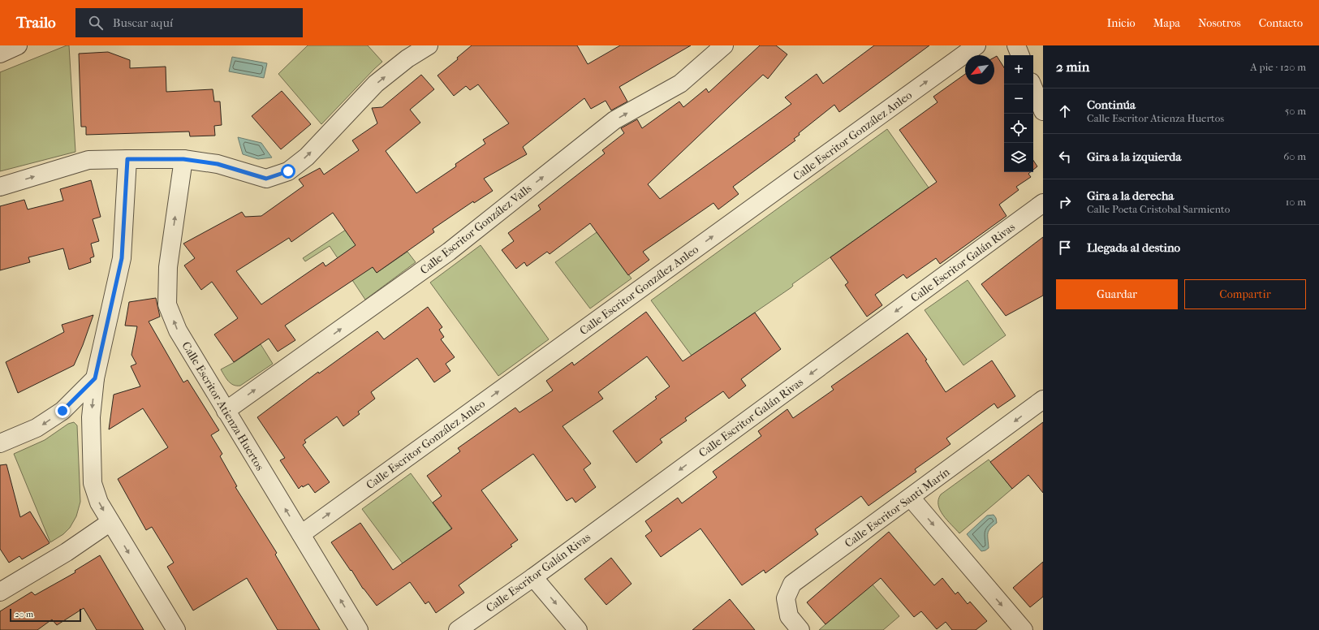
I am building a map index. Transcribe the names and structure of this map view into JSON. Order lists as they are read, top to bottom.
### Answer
{
  "streets": {
    "street": [
      "Calle Escritor González Anleo",
      "Calle Escritor González Valls",
      "Calle Escritor Galán Rivas",
      "Calle Escritor Atienza Huertos",
      "Calle Escritor Santi Marín"
    ]
  },
  "crossings": [
    ["Calle Escritor González Anleo", "Calle Escritor Atienza Huertos"],
    ["Calle Escritor González Valls", "Calle Escritor Atienza Huertos"]
  ],
  "one_way": [
    "Calle Escritor González Anleo",
    "Calle Escritor González Valls",
    "Calle Escritor Galán Rivas",
    "Calle Escritor Santi Marín"
  ],
  "scale_bar": "20 m",
  "north": "bottom left",
  "page": {
    "header": "Trailo",
    "search": "Buscar aquí",
    "nav": [
      "Inicio",
      "Mapa",
      "Nosotros",
      "Contacto"
    ],
    "heading": ["2 min", "A pie · 120 m"],
    "map_buttons": ["+", "−"],
    "list": [
      ["Continúa", "Calle Escritor Atienza Huertos", "50 m"],
      ["Gira a la izquierda", "60 m"],
      ["Gira a la derecha", "Calle Poeta Cristobal Sarmiento", "10 m"],
      "Llegada al destino"
    ],
    "buttons": ["Guardar", "Compartir"],
    "scale": "20 m"
  }
}
